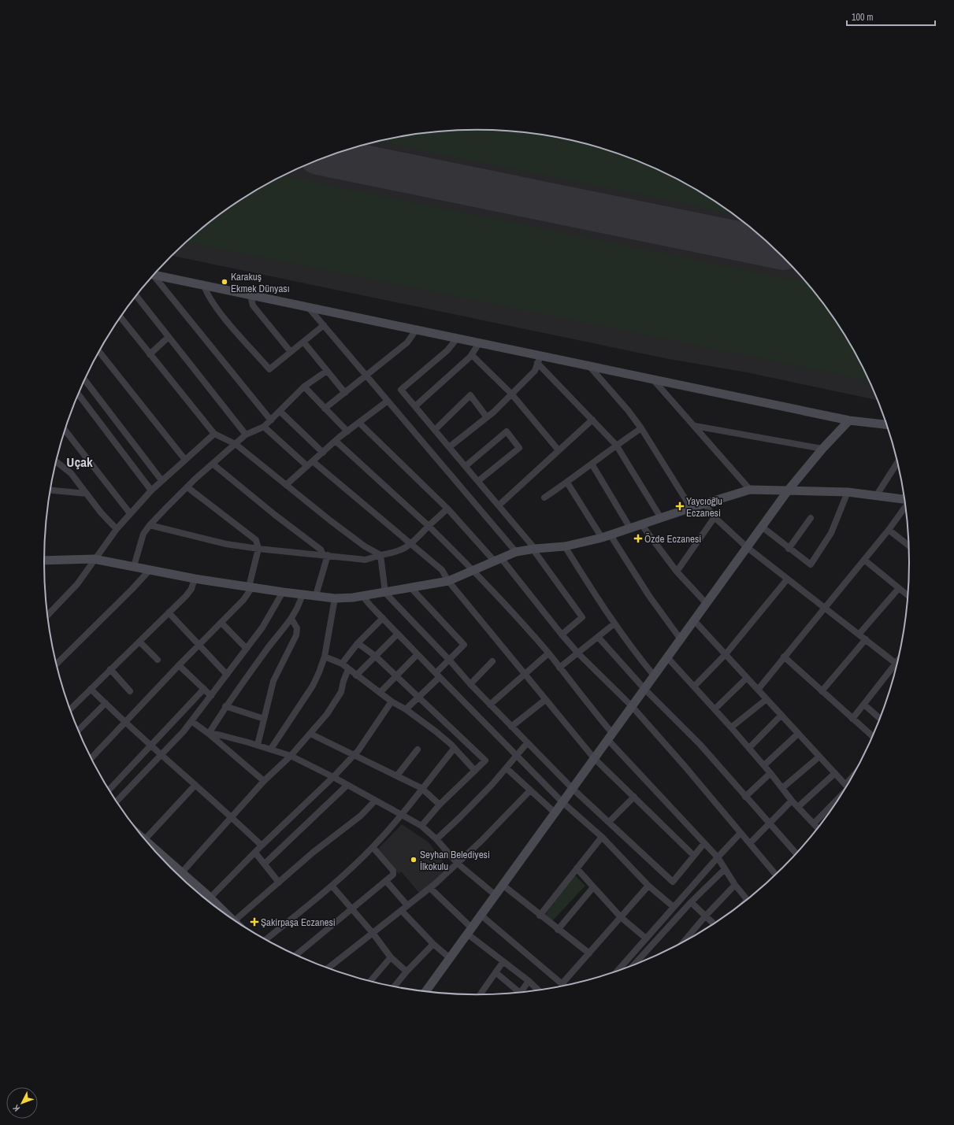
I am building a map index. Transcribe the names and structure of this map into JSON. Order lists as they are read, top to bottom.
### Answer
{
  "districts": ["Uçak"],
  "places": {
    "other": ["Karakuş Ekmek Dünyası", "Seyhan Belediyesi İlkokulu"],
    "health": ["Yaycıoğlu Eczanesi", "Özde Eczanesi", "Şakirpaşa Eczanesi"]
  },
  "scale_bar": "100 m",
  "north": "bottom left"
}
